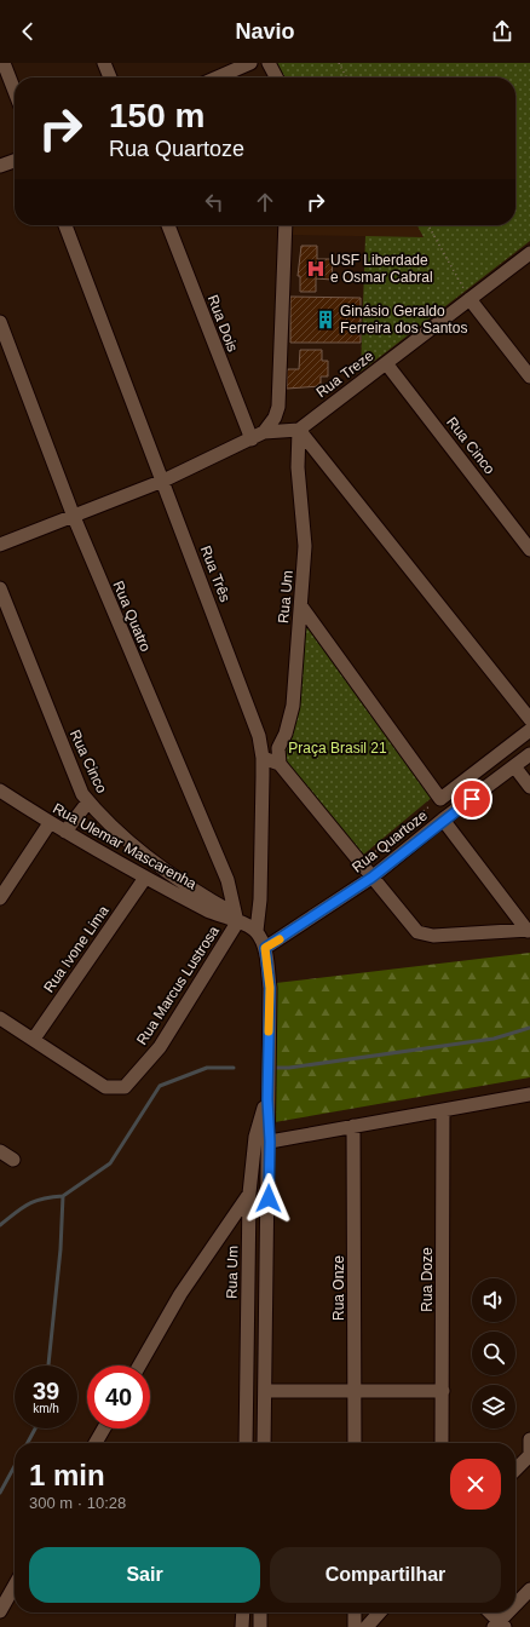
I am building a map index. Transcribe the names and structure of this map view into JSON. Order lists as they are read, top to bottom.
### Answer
{
  "streets": {
    "street": [
      "Rua Dois",
      "Rua Treze",
      "Rua Cinco",
      "Rua Três",
      "Rua Um",
      "Rua Quatro",
      "Rua Quartoze",
      "Rua Ulemar Mascarenha",
      "Rua Ivone Lima",
      "Rua Marcus Lustrosa",
      "Rua Doze",
      "Rua Onze"
    ]
  },
  "crossings": [
    ["Rua Treze", "Rua Cinco"],
    ["Rua Treze", "Rua Um"],
    ["Rua Cinco", "Rua Quatro"],
    ["Rua Cinco", "Rua Ulemar Mascarenha"],
    ["Rua Cinco", "Rua Marcus Lustrosa"],
    ["Rua Três", "Rua Um"],
    ["Rua Um", "Rua Quartoze"],
    ["Rua Quatro", "Rua Ulemar Mascarenha"],
    ["Rua Quatro", "Rua Marcus Lustrosa"],
    ["Rua Ulemar Mascarenha", "Rua Ivone Lima"],
    ["Rua Ulemar Mascarenha", "Rua Marcus Lustrosa"],
    ["Rua Ivone Lima", "Rua Marcus Lustrosa"]
  ],
  "parks": ["Praça Brasil 21"],
  "places": {
    "hospital": ["USF Liberdade e Osmar Cabral"],
    "building": ["Ginásio Geraldo Ferreira dos Santos"]
  },
  "page": {
    "header": "Navio",
    "turn": ["150 m", "Rua Quartoze"],
    "speed": "39 km/h",
    "limit": "40",
    "heading": ["1 min", "300 m · 10:28"],
    "buttons": ["Sair", "Compartilhar"]
  }
}
